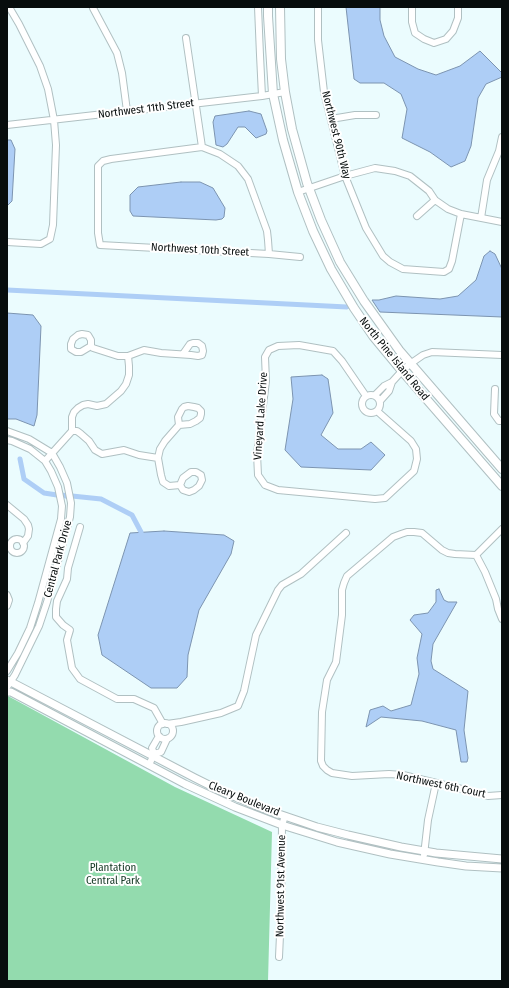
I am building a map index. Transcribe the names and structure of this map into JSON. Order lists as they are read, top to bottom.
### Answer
{
  "streets": {
    "main road": ["North Pine Island Road"],
    "street": [
      "Northwest 11th Street",
      "Northwest 90th Way",
      "Northwest 10th Street",
      "Vineyard Lake Drive",
      "Central Park Drive",
      "Northwest 6th Court",
      "Cleary Boulevard",
      "Northwest 91st Avenue"
    ]
  },
  "crossings": [
    ["Northwest 11th Street", "North Pine Island Road"],
    ["Central Park Drive", "Cleary Boulevard"],
    ["Cleary Boulevard", "Northwest 91st Avenue"]
  ],
  "parks": ["Plantation Central Park"]
}
